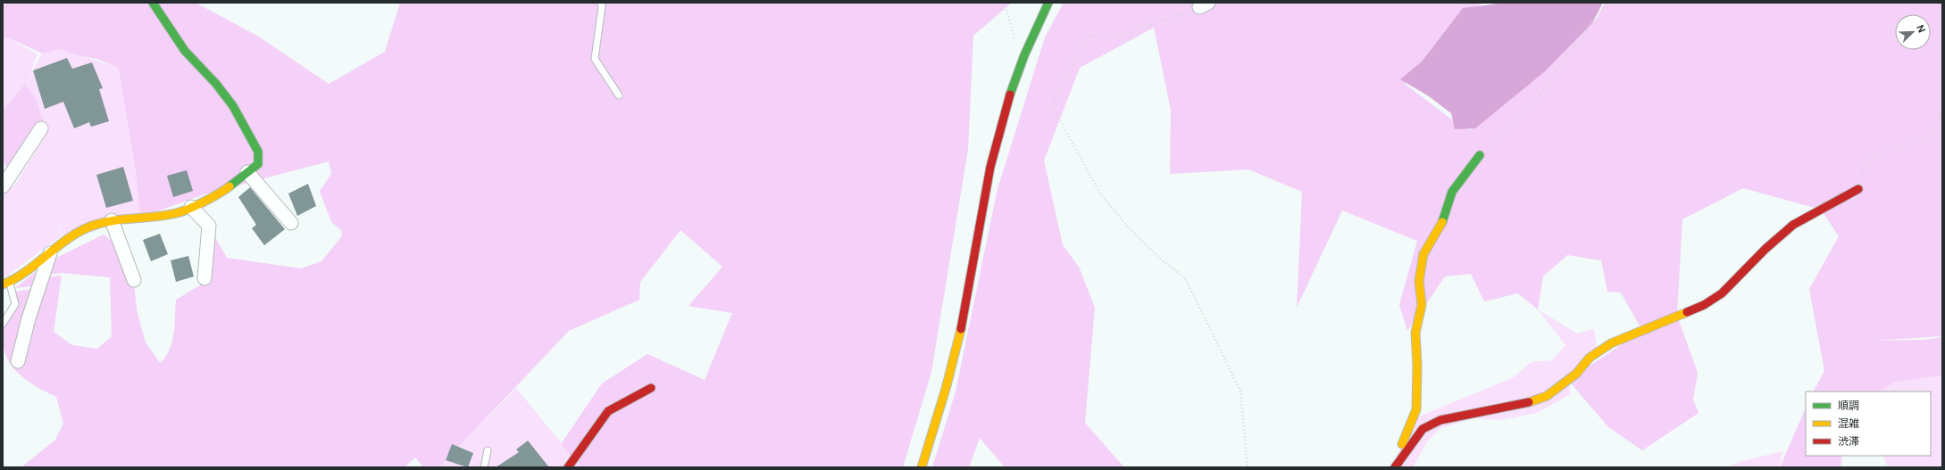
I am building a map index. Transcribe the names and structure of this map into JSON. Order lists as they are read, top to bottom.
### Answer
{
  "legend": ["順調", "混雑", "渋滞"],
  "north": "top right"
}
